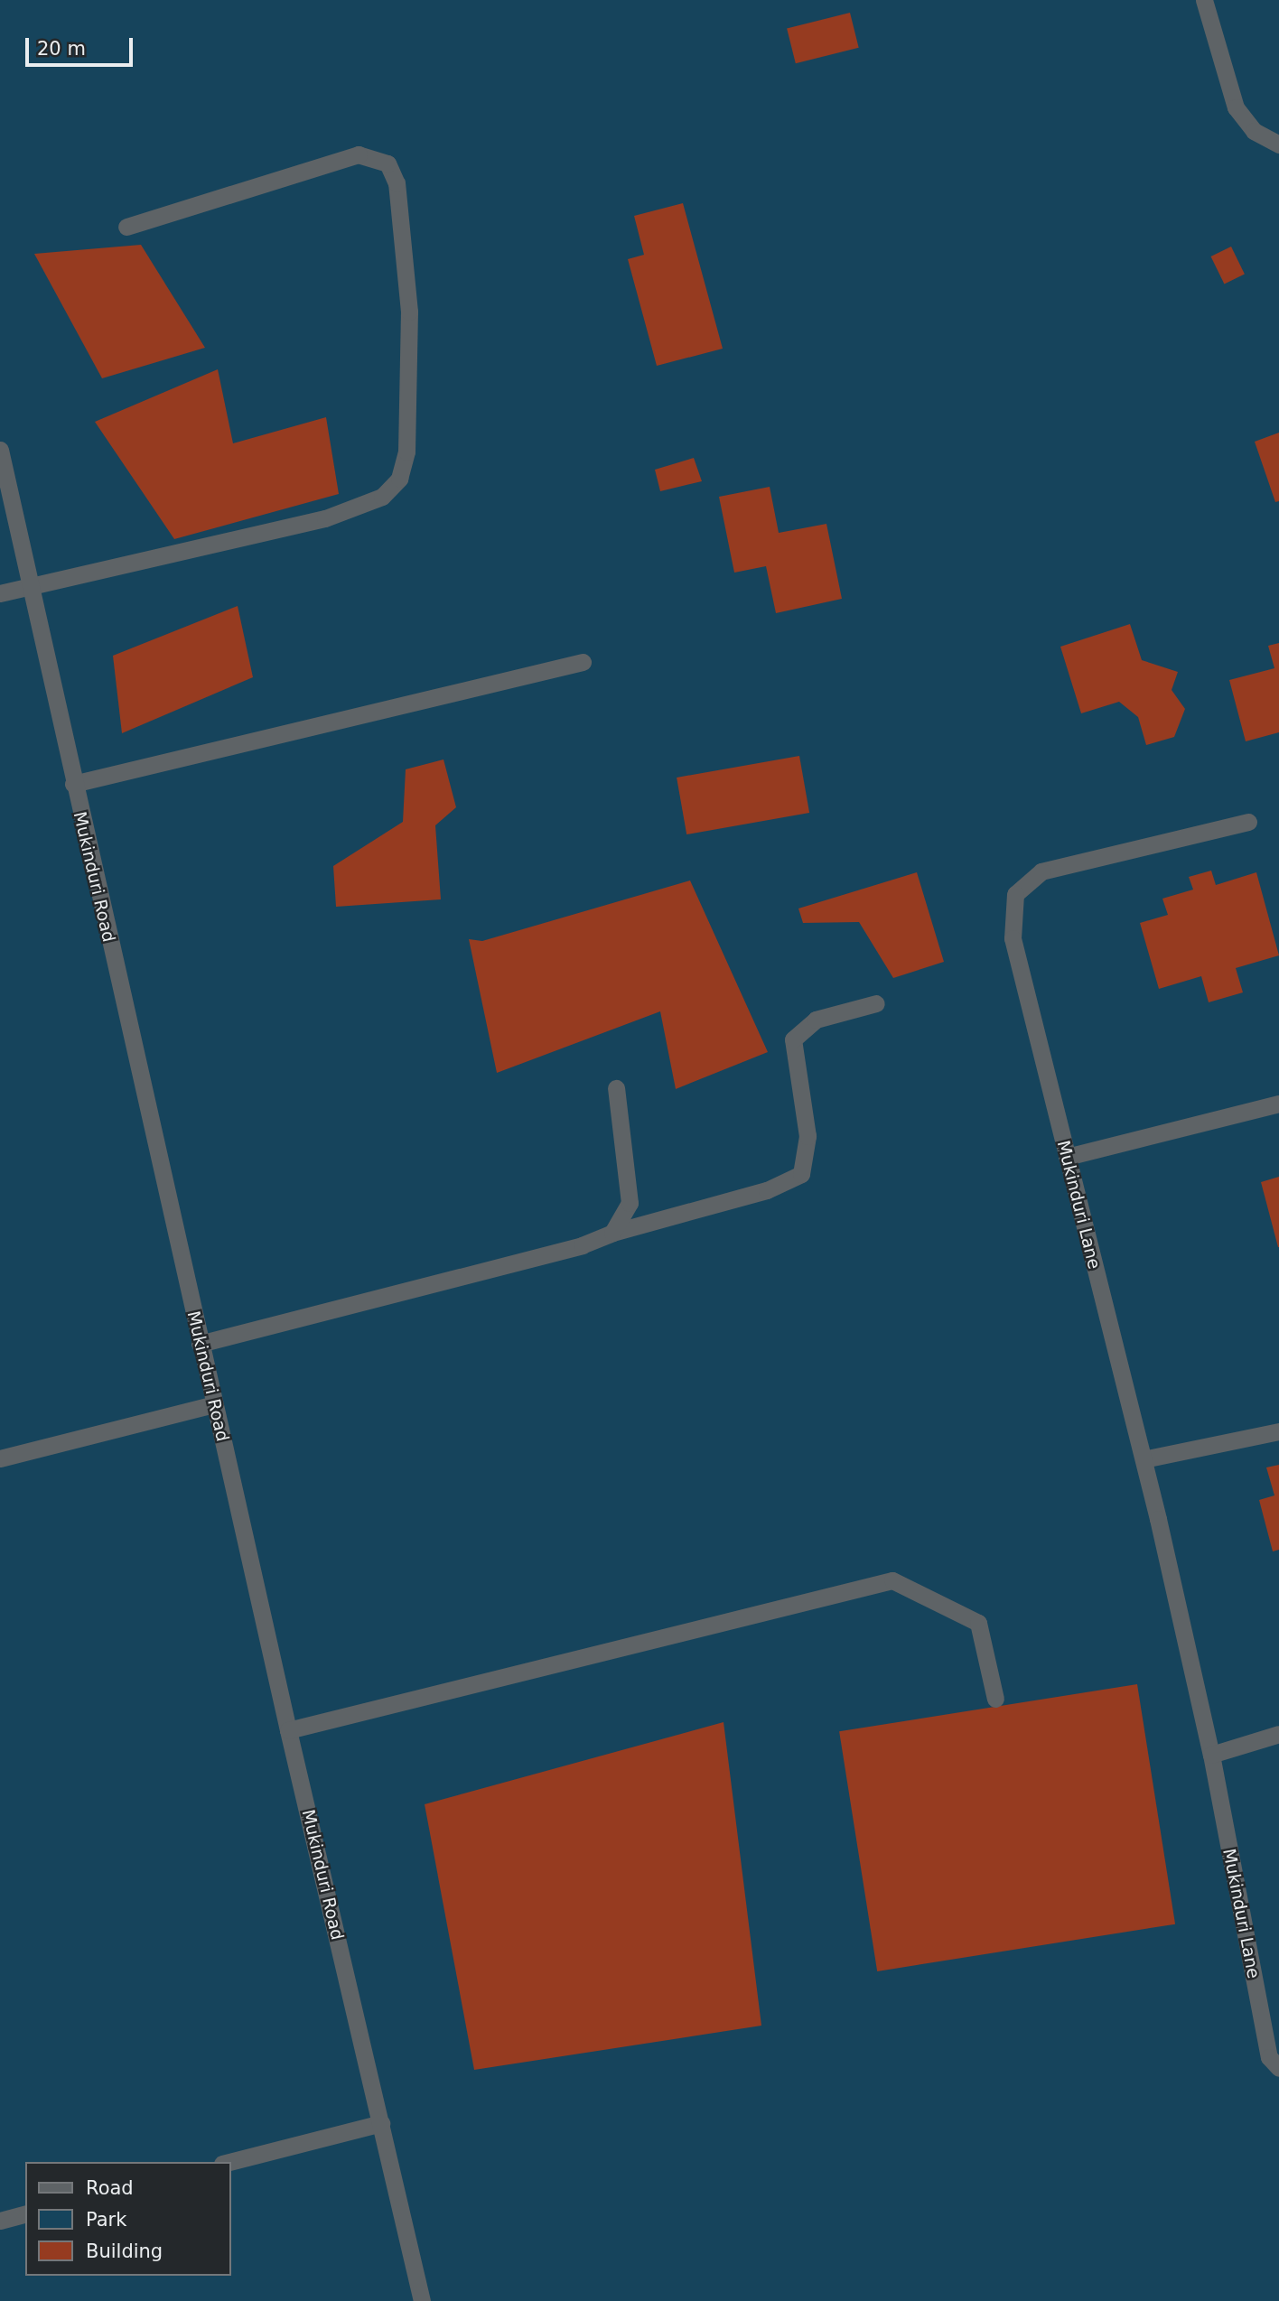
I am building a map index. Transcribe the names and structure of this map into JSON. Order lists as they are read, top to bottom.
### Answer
{
  "streets": {
    "street": ["Mukinduri Road", "Mukinduri Lane"]
  },
  "legend": ["Road", "Park", "Building"],
  "scale_bar": "20 m"
}
